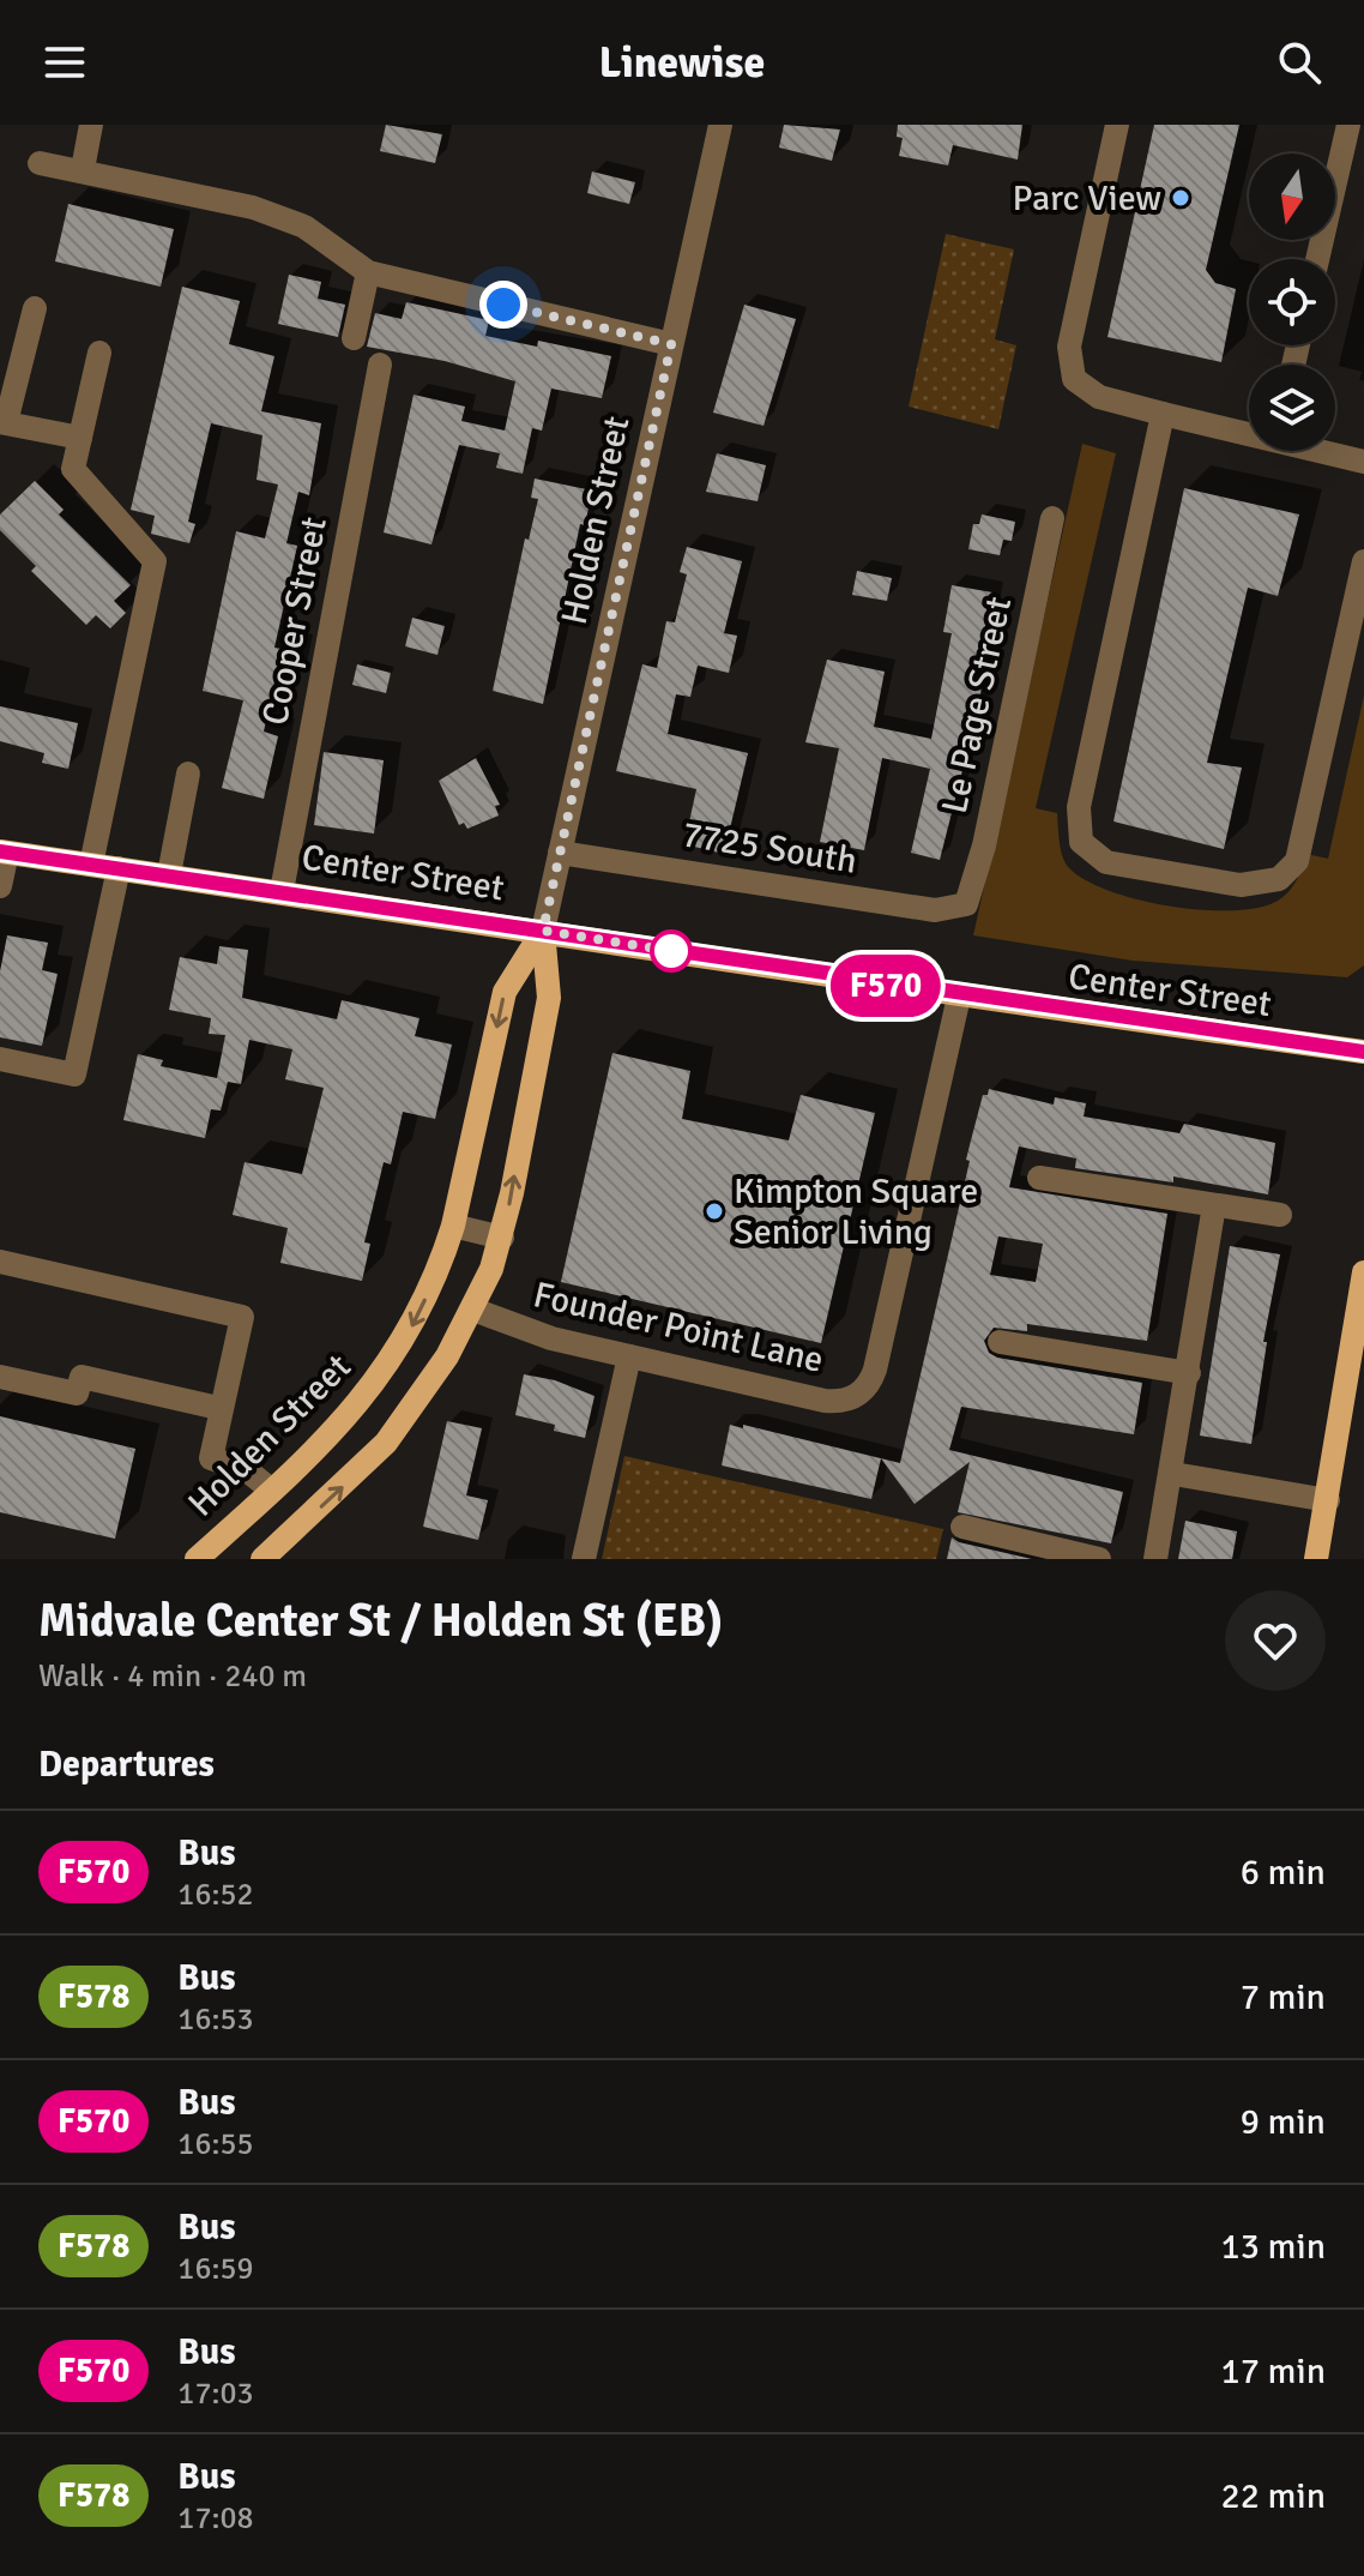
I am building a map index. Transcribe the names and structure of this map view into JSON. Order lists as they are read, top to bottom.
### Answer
{
  "streets": {
    "main road": ["Holden Street", "Center Street"],
    "street": [
      "Cooper Street",
      "Le Page Street",
      "7725 South",
      "Founder Point Lane"
    ]
  },
  "crossings": [
    ["Holden Street", "7725 South"],
    ["Holden Street", "Center Street"],
    ["Holden Street", "Founder Point Lane"],
    ["Cooper Street", "Center Street"],
    ["Le Page Street", "7725 South"],
    ["Center Street", "Founder Point Lane"]
  ],
  "places": ["Parc View", "Kimpton Square Senior Living"],
  "lines": ["bus line F570"],
  "north": "bottom",
  "page": {
    "header": "Linewise",
    "on_map": "F570",
    "heading": [
      ["Midvale Center St / Holden St (EB)", "Walk · 4 min · 240 m"],
      "Departures"
    ],
    "list": [
      {
        "mark": "F570",
        "name": "Bus",
        "note": "16:52",
        "value": "6 min"
      },
      {
        "mark": "F578",
        "name": "Bus",
        "note": "16:53",
        "value": "7 min"
      },
      {
        "mark": "F570",
        "name": "Bus",
        "note": "16:55",
        "value": "9 min"
      },
      {
        "mark": "F578",
        "name": "Bus",
        "note": "16:59",
        "value": "13 min"
      },
      {
        "mark": "F570",
        "name": "Bus",
        "note": "17:03",
        "value": "17 min"
      },
      {
        "mark": "F578",
        "name": "Bus",
        "note": "17:08",
        "value": "22 min"
      }
    ]
  }
}
